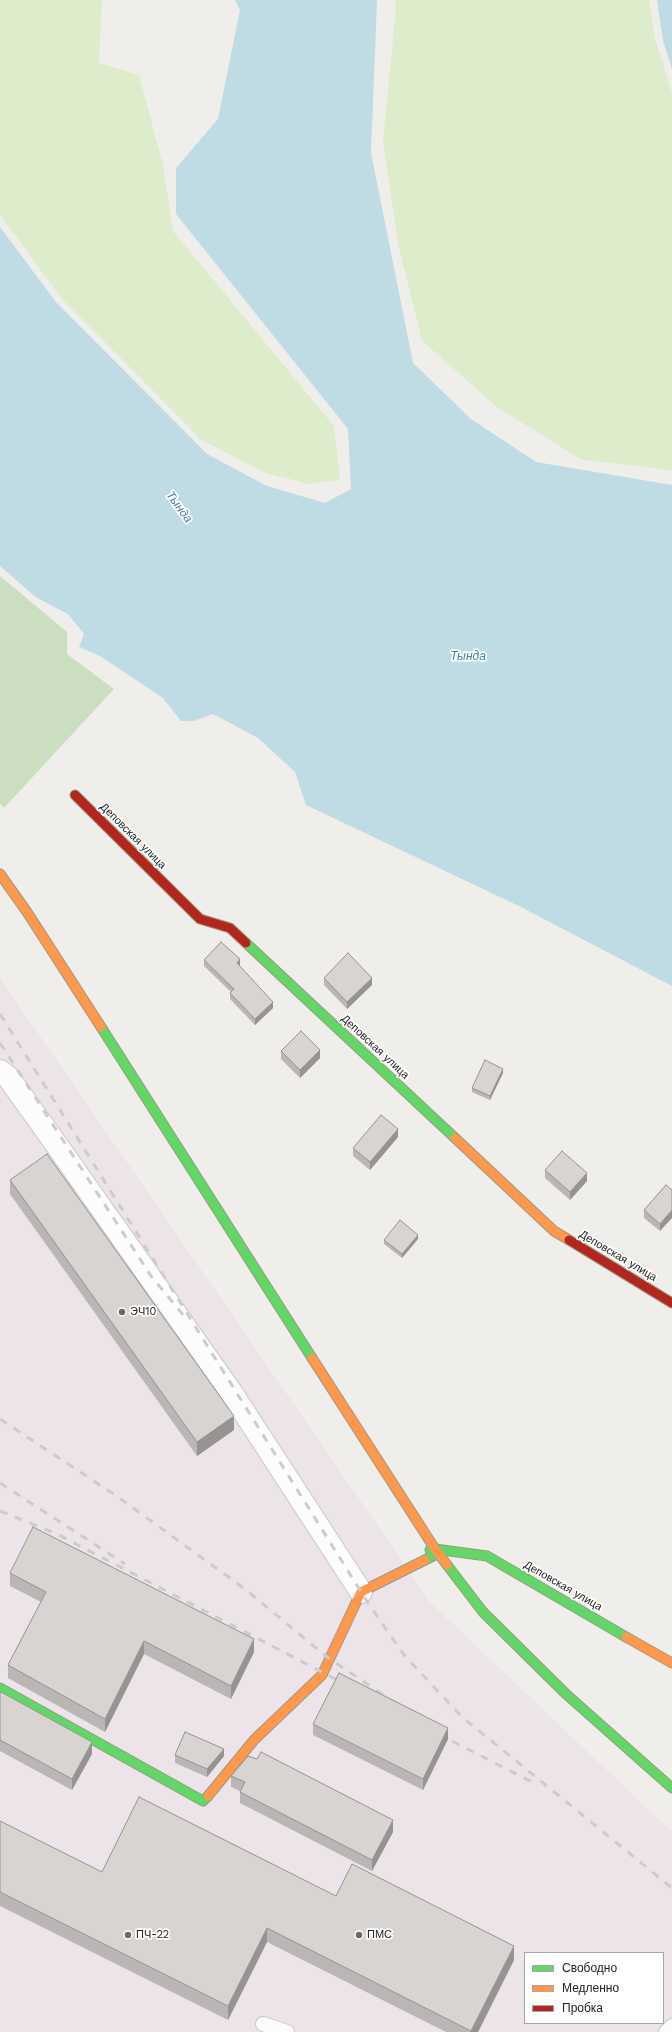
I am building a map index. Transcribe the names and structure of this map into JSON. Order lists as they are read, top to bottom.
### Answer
{
  "streets": {
    "street": ["Деповская улица"]
  },
  "water": ["Тында"],
  "places": ["ЭЧ10", "ПЧ-22", "ПМС"],
  "legend": ["Свободно", "Медленно", "Пробка"]
}
